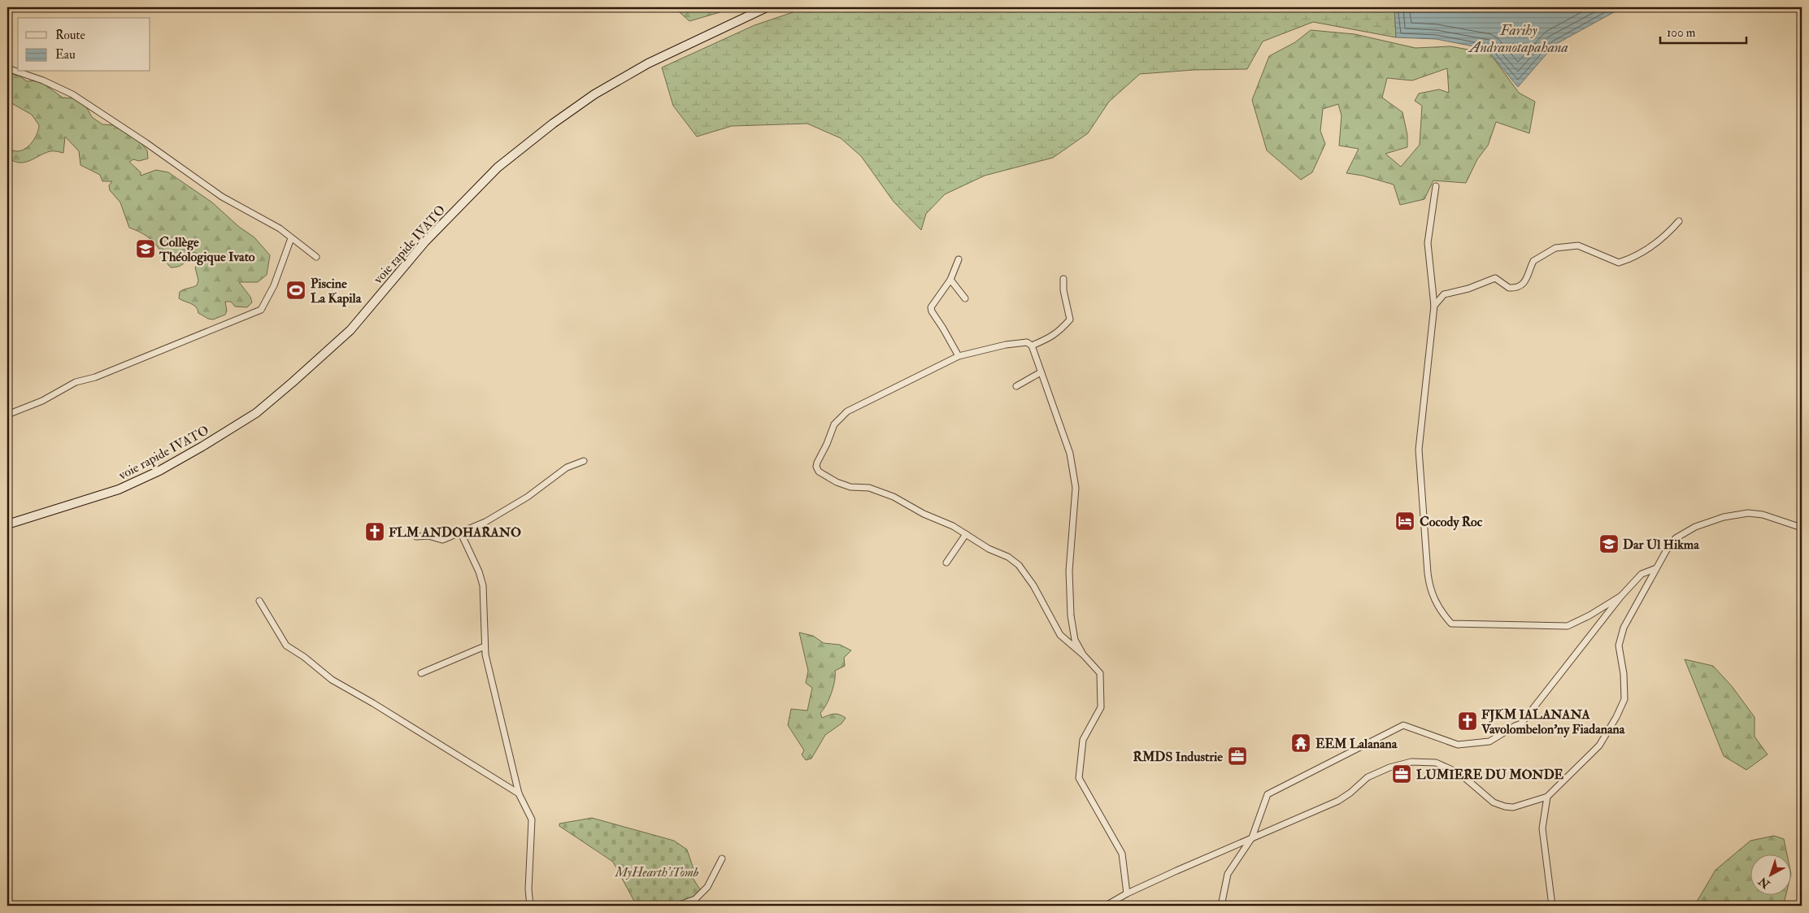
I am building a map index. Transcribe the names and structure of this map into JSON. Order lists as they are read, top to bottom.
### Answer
{
  "streets": {
    "main road": ["voie rapide IVATO"]
  },
  "water": ["Farihy Andranotapahana"],
  "parks": ["MyHearth'sTomb"],
  "places": {
    "school or university": ["Collège Théologique Ivato", "Dar Ul Hikma"],
    "sports": ["Piscine La Kapila"],
    "hotel": ["Cocody Roc"],
    "church": ["FLM ANDOHARANO", "FJKM IALANANA Vavolombelon'ny Fiadanana"],
    "temple": ["EEM Lalanana"],
    "office": ["RMDS Industrie", "LUMIERE DU MONDE"]
  },
  "legend": ["Route", "Eau"],
  "scale_bar": "100 m",
  "north": "bottom left"
}
